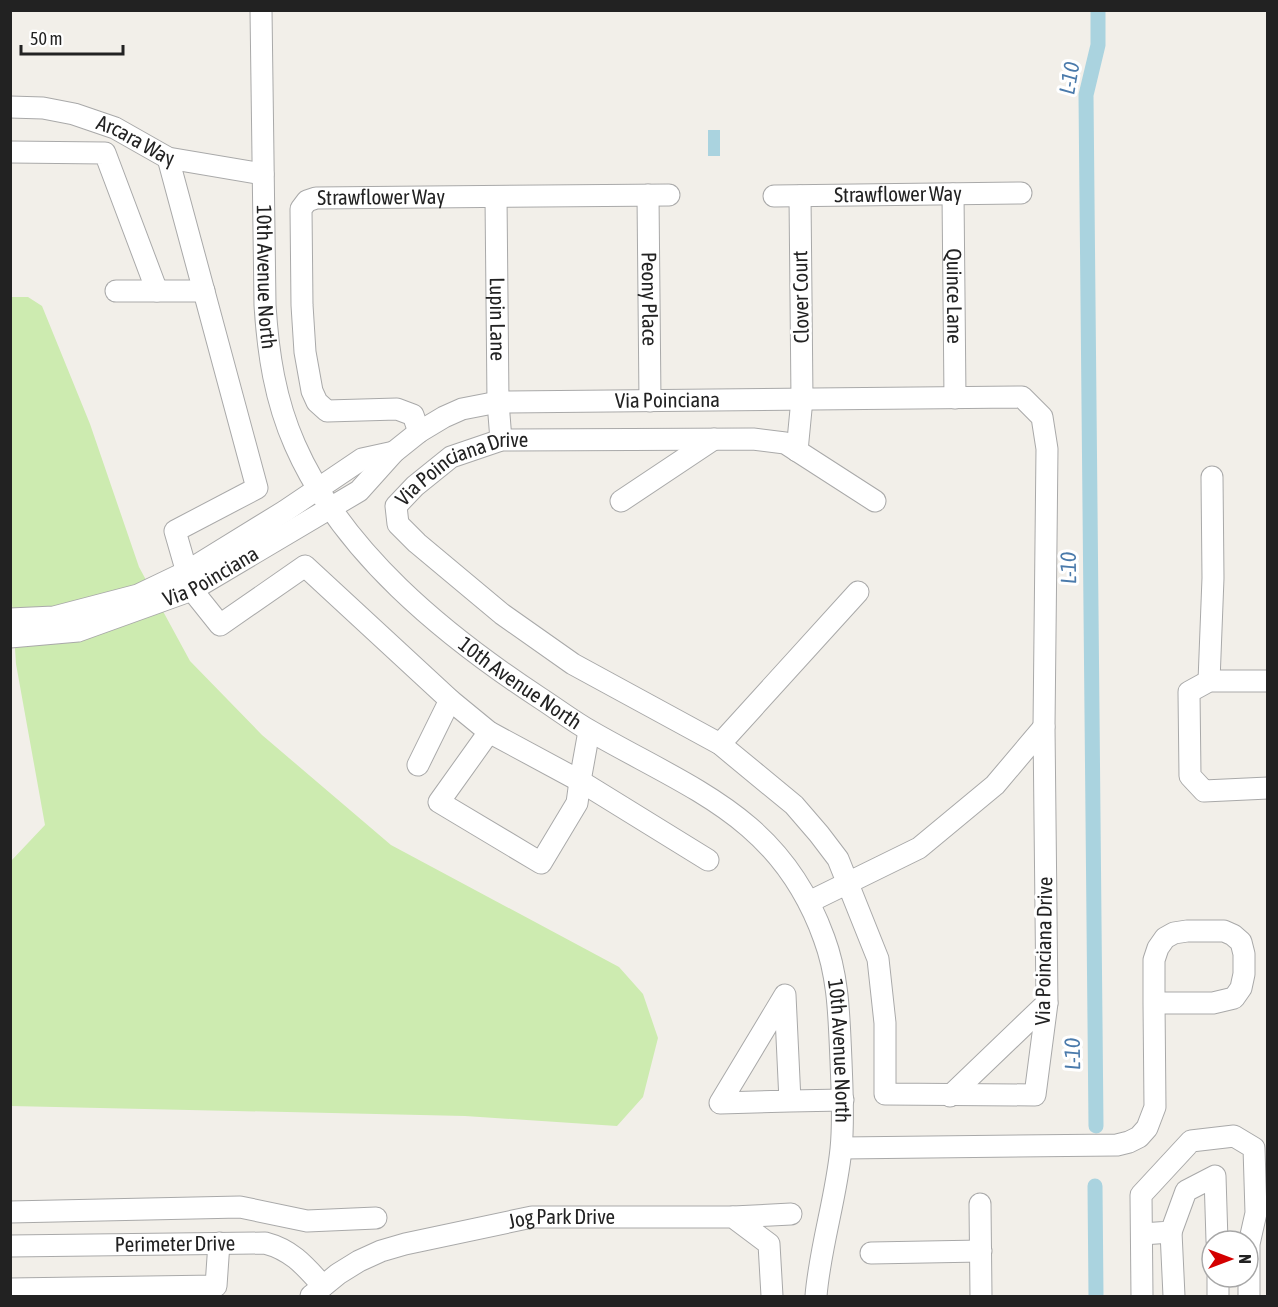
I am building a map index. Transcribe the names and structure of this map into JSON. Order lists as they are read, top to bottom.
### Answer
{
  "streets": {
    "street": [
      "Arcara Way",
      "Strawflower Way",
      "10th Avenue North",
      "Quince Lane",
      "Clover Court",
      "Peony Place",
      "Lupin Lane",
      "Via Poinciana",
      "Via Poinciana Drive",
      "Jog Park Drive",
      "Perimeter Drive"
    ]
  },
  "crossings": [
    ["Arcara Way", "10th Avenue North"],
    ["Strawflower Way", "Quince Lane"],
    ["Strawflower Way", "Clover Court"],
    ["Strawflower Way", "Peony Place"],
    ["Strawflower Way", "Lupin Lane"],
    ["Strawflower Way", "Via Poinciana"],
    ["10th Avenue North", "Via Poinciana"],
    ["Quince Lane", "Via Poinciana"],
    ["Quince Lane", "Via Poinciana Drive"],
    ["Clover Court", "Via Poinciana"],
    ["Peony Place", "Via Poinciana"],
    ["Lupin Lane", "Via Poinciana"],
    ["Lupin Lane", "Via Poinciana Drive"],
    ["Via Poinciana", "Via Poinciana Drive"],
    ["Jog Park Drive", "Perimeter Drive"]
  ],
  "water": ["L-10"],
  "scale_bar": "50 m",
  "north": "right"
}
